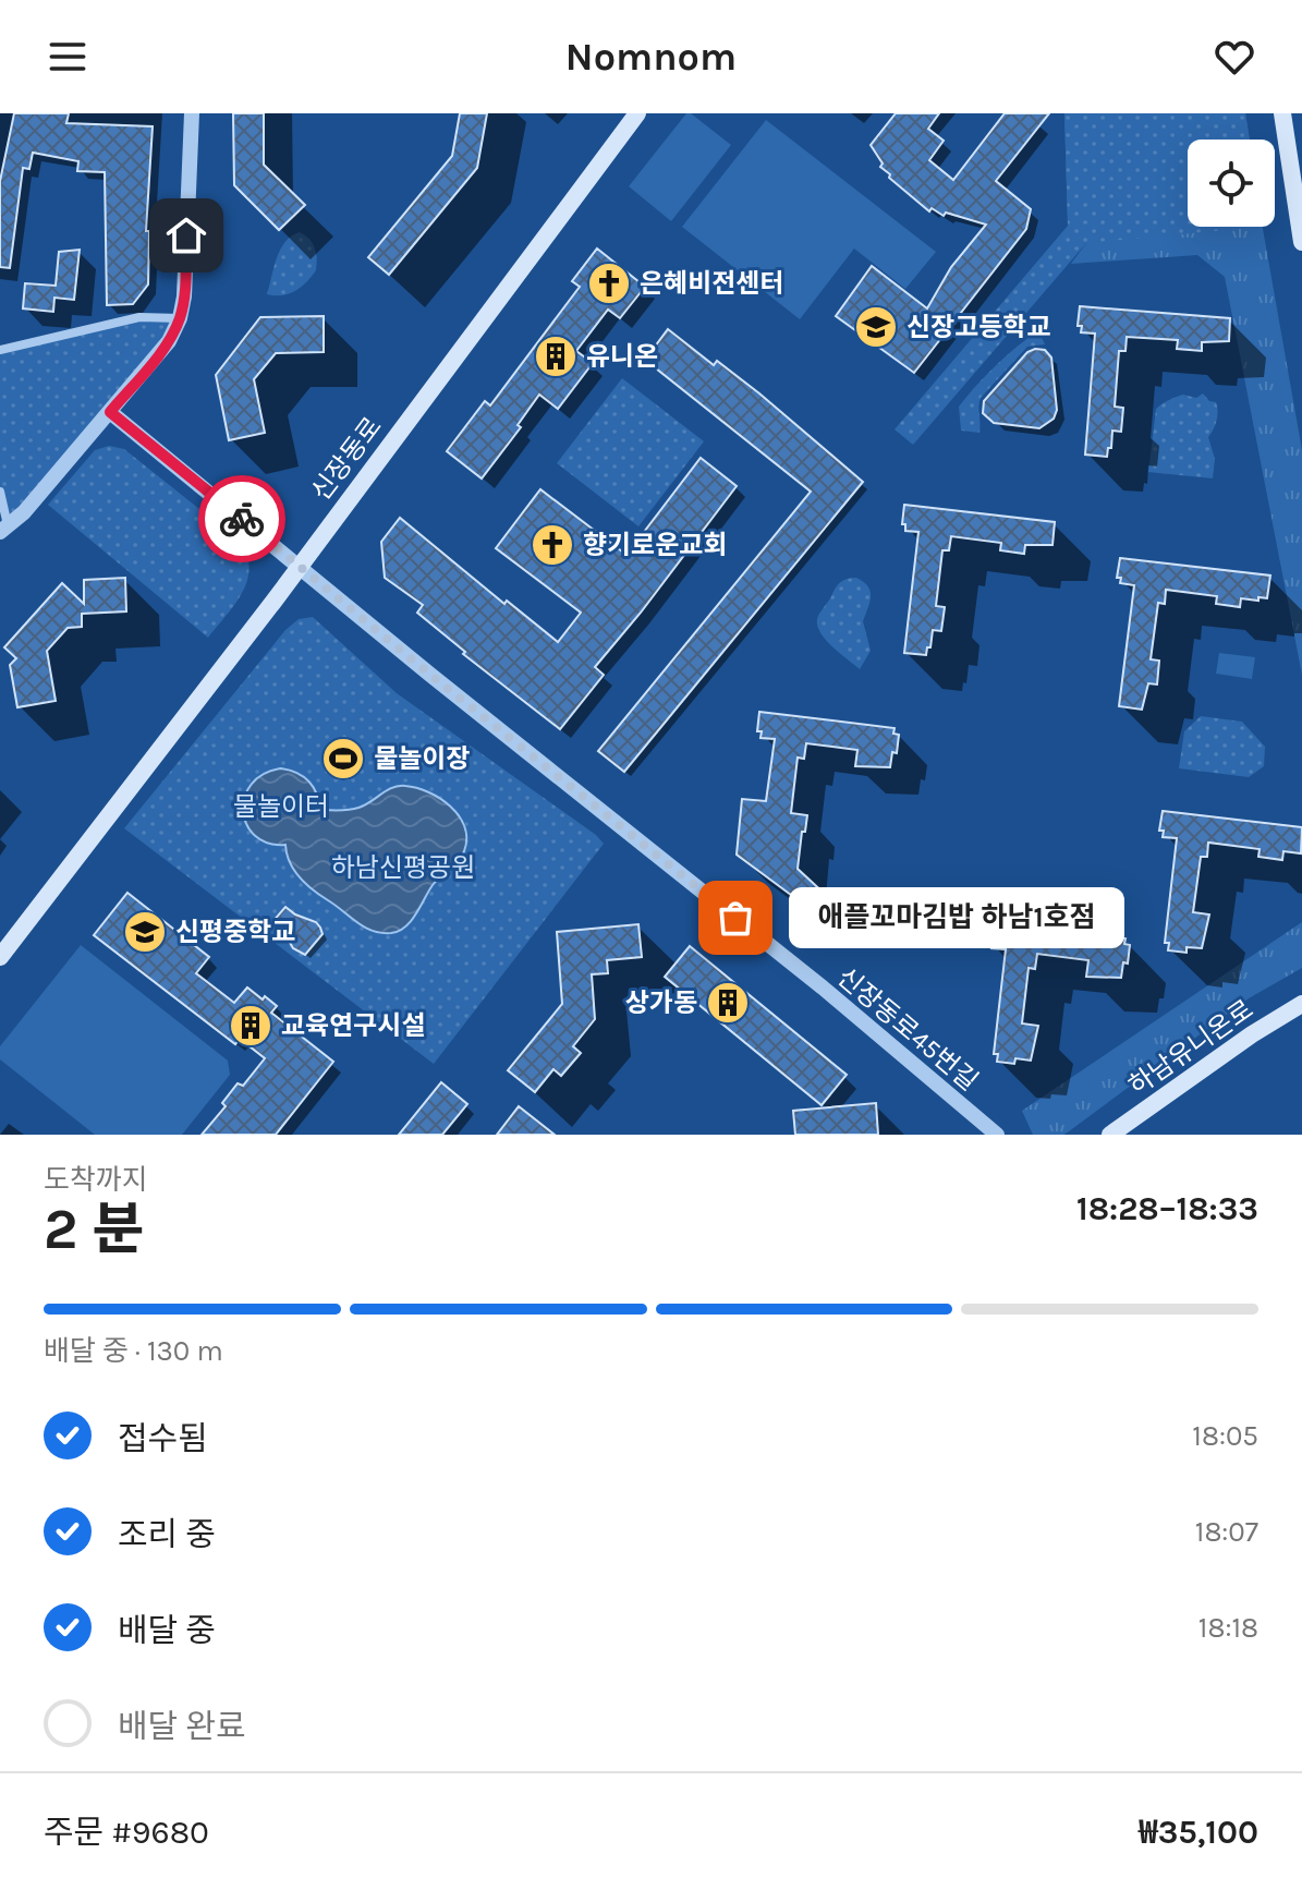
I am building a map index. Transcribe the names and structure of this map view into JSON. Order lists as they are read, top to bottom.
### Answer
{
  "streets": {
    "main road": ["신장동로", "하남유니온로"],
    "street": ["신장동로45번길"]
  },
  "crossings": [
    ["신장동로", "신장동로45번길"]
  ],
  "parks": ["물놀이터", "하남신평공원"],
  "places": {
    "church": ["은혜비전센터", "향기로운교회"],
    "school or university": ["신장고등학교", "신평중학교"],
    "building": ["유니온", "상가동", "교육연구시설"],
    "sports": ["물놀이장"],
    "other": ["애플꼬마김밥 하남1호점"]
  },
  "page": {
    "header": "Nomnom",
    "bubble": "애플꼬마김밥 하남1호점",
    "heading": ["2 분", "도착까지", "18:28–18:33"],
    "panel": ["주문 #9680", "₩35,100"],
    "bar": "배달 중 · 130 m",
    "list": [
      ["접수됨", "18:05"],
      ["조리 중", "18:07"],
      ["배달 중", "18:18"],
      "배달 완료"
    ]
  }
}
